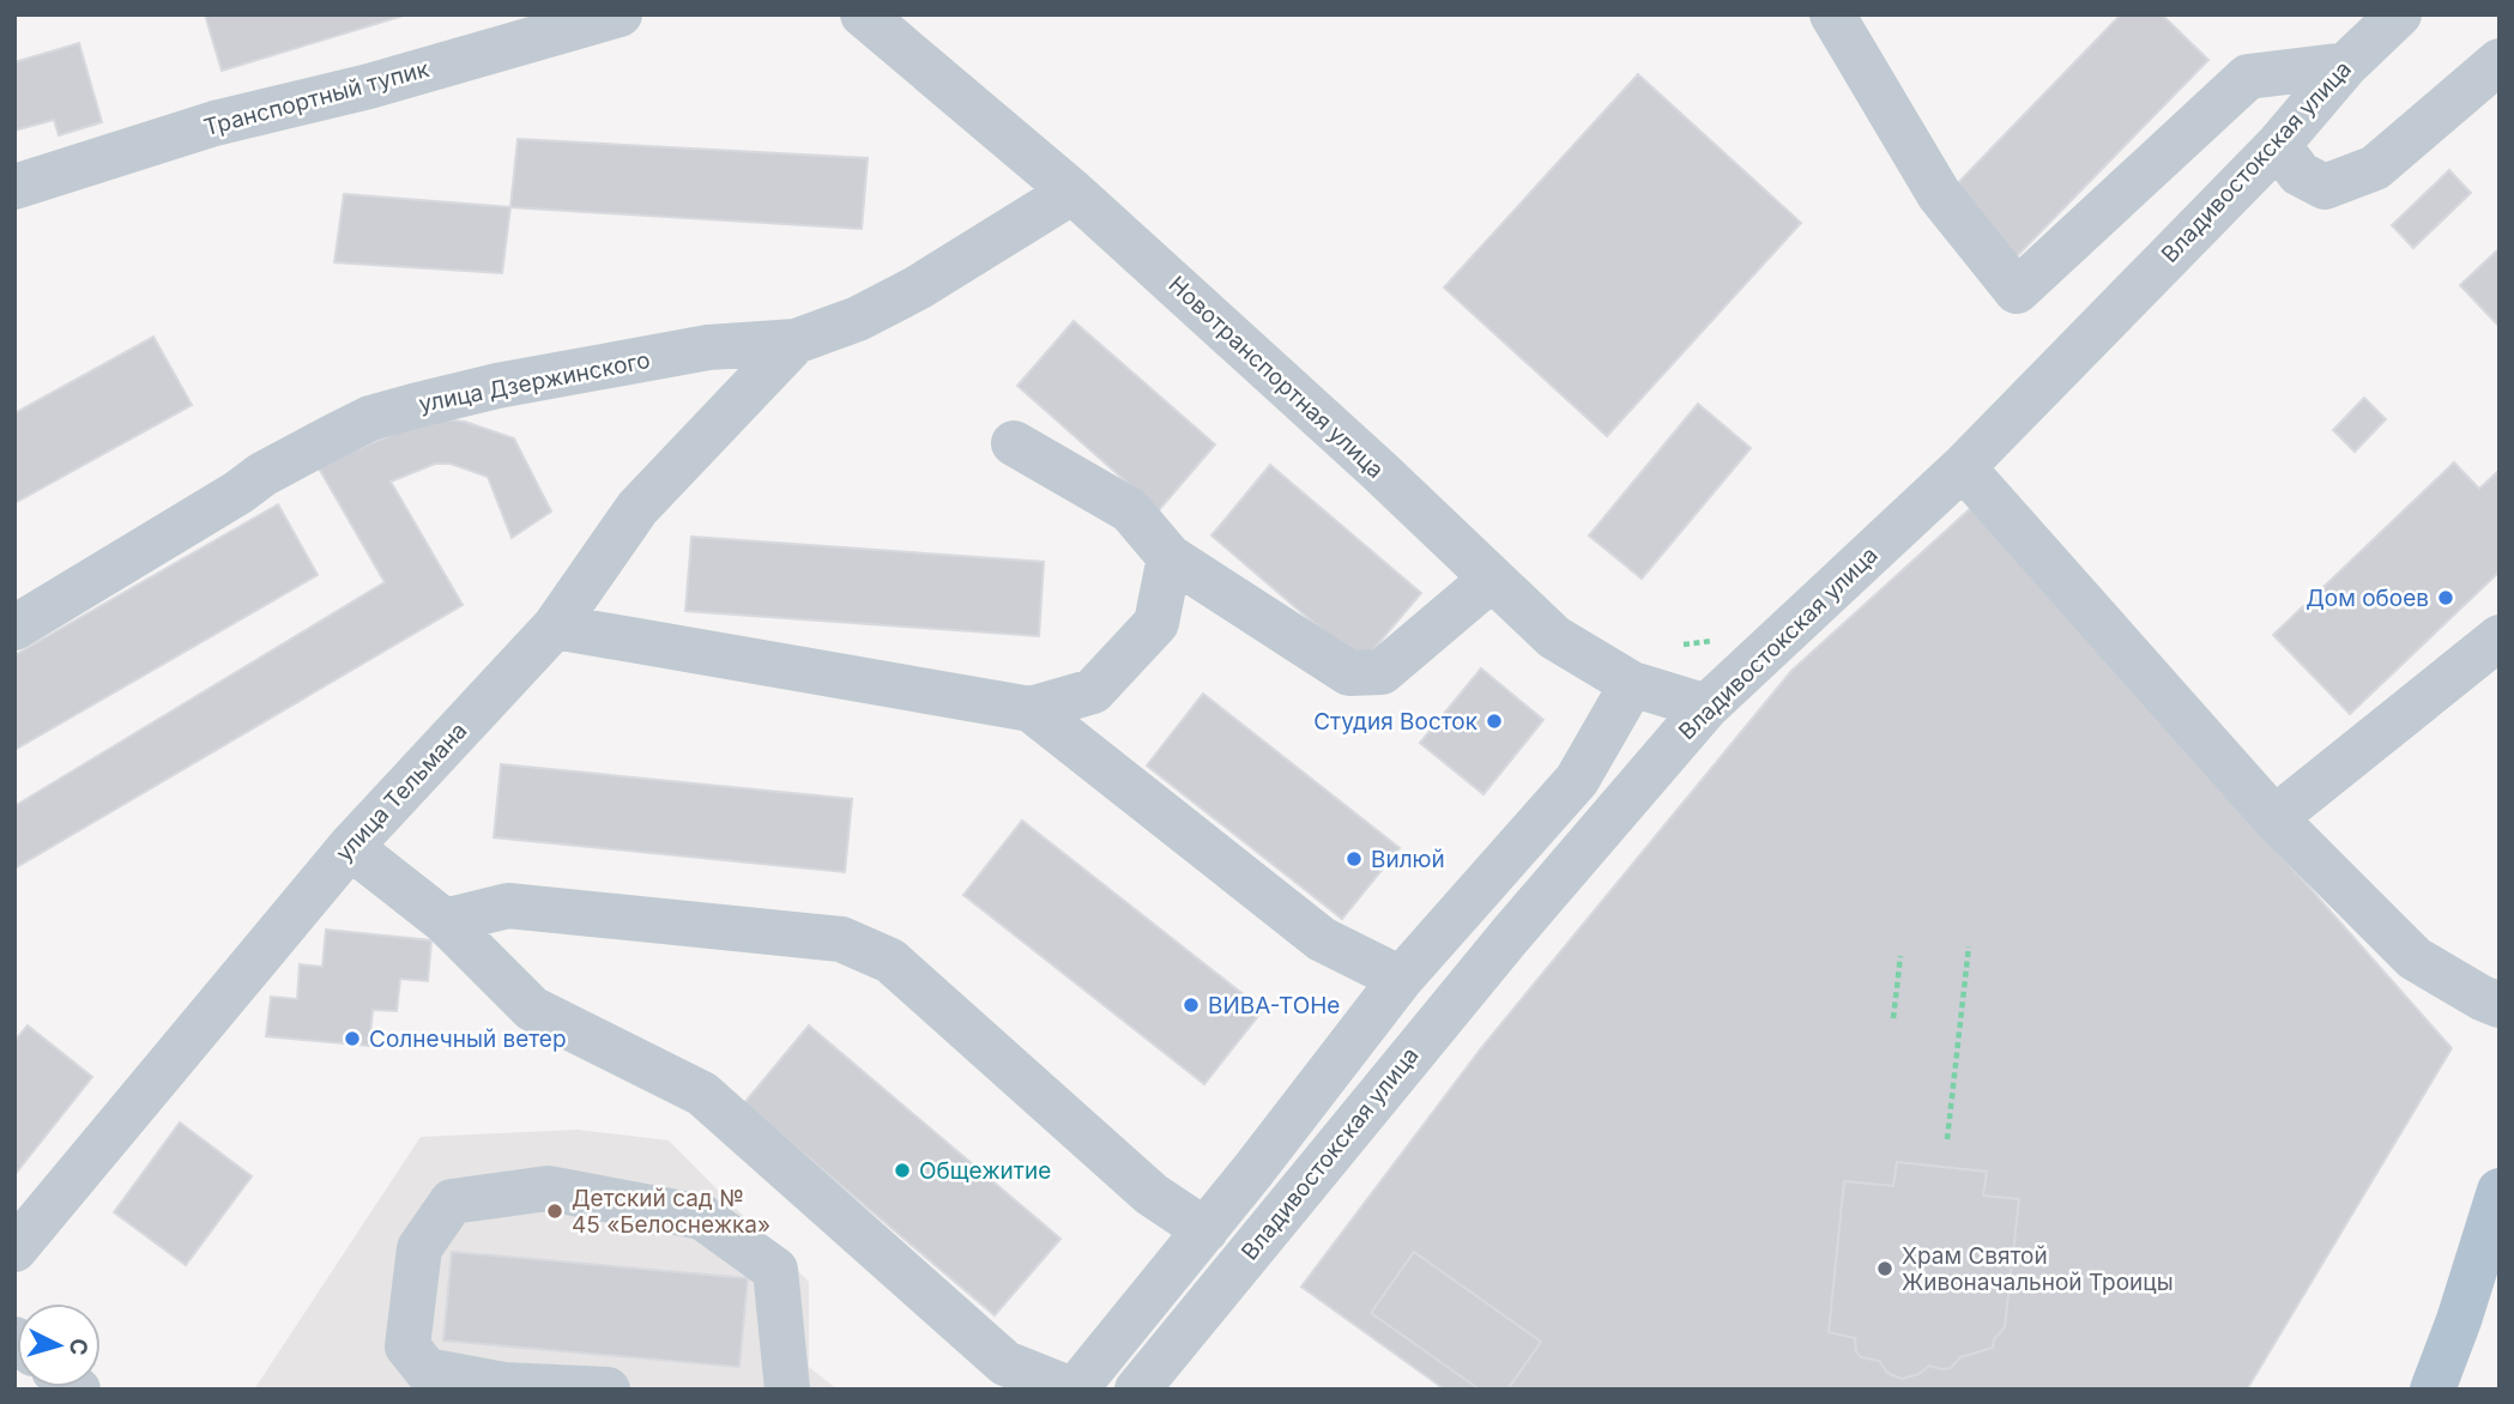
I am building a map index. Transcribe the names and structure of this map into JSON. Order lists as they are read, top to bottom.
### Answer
{
  "streets": {
    "street": [
      "Транспортный тупик",
      "Владивостокская улица",
      "Новотранспортная улица",
      "улица Дзержинского",
      "улица Тельмана"
    ]
  },
  "crossings": [
    ["Владивостокская улица", "Новотранспортная улица"],
    ["Новотранспортная улица", "улица Дзержинского"],
    ["улица Дзержинского", "улица Тельмана"]
  ],
  "places": [
    "Дом обоев",
    "Студия Восток",
    "Вилюй",
    "ВИВА-ТОНе",
    "Солнечный ветер",
    "Общежитие",
    "Детский сад № 45 «Белоснежка»",
    "Храм Святой Живоначальной Троицы"
  ],
  "north": "right"
}
